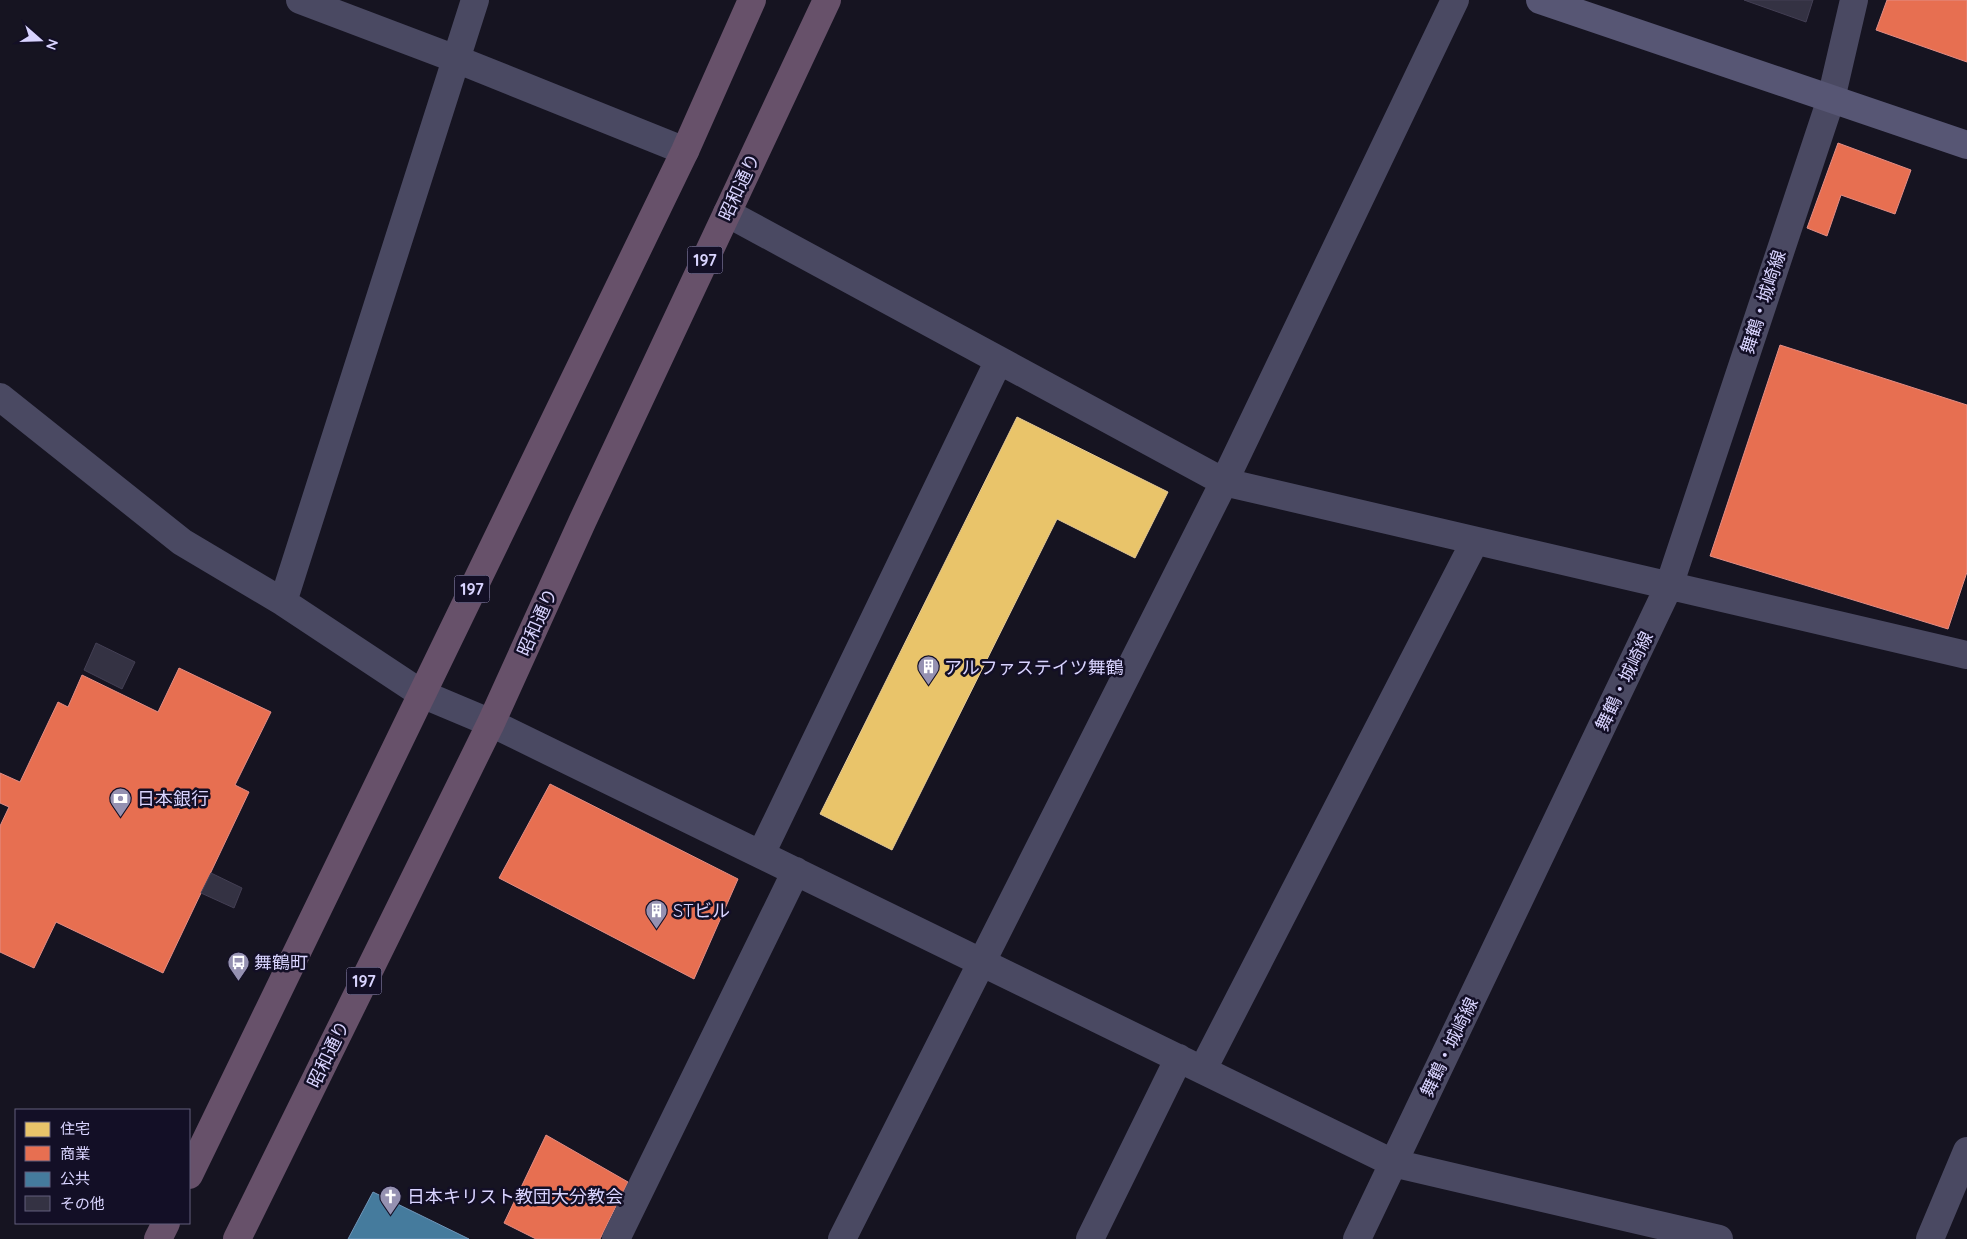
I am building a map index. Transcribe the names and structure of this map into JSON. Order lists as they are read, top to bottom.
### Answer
{
  "streets": {
    "highway": ["昭和通り", "197"],
    "street": ["舞鶴・城崎線"]
  },
  "places": {
    "building": ["アルファステイツ舞鶴", "STビル"],
    "bank": ["日本銀行"],
    "bus stop": ["舞鶴町"],
    "church": ["日本キリスト教団大分教会"]
  },
  "legend": [
    "住宅",
    "商業",
    "公共",
    "その他"
  ],
  "north": "right"
}
